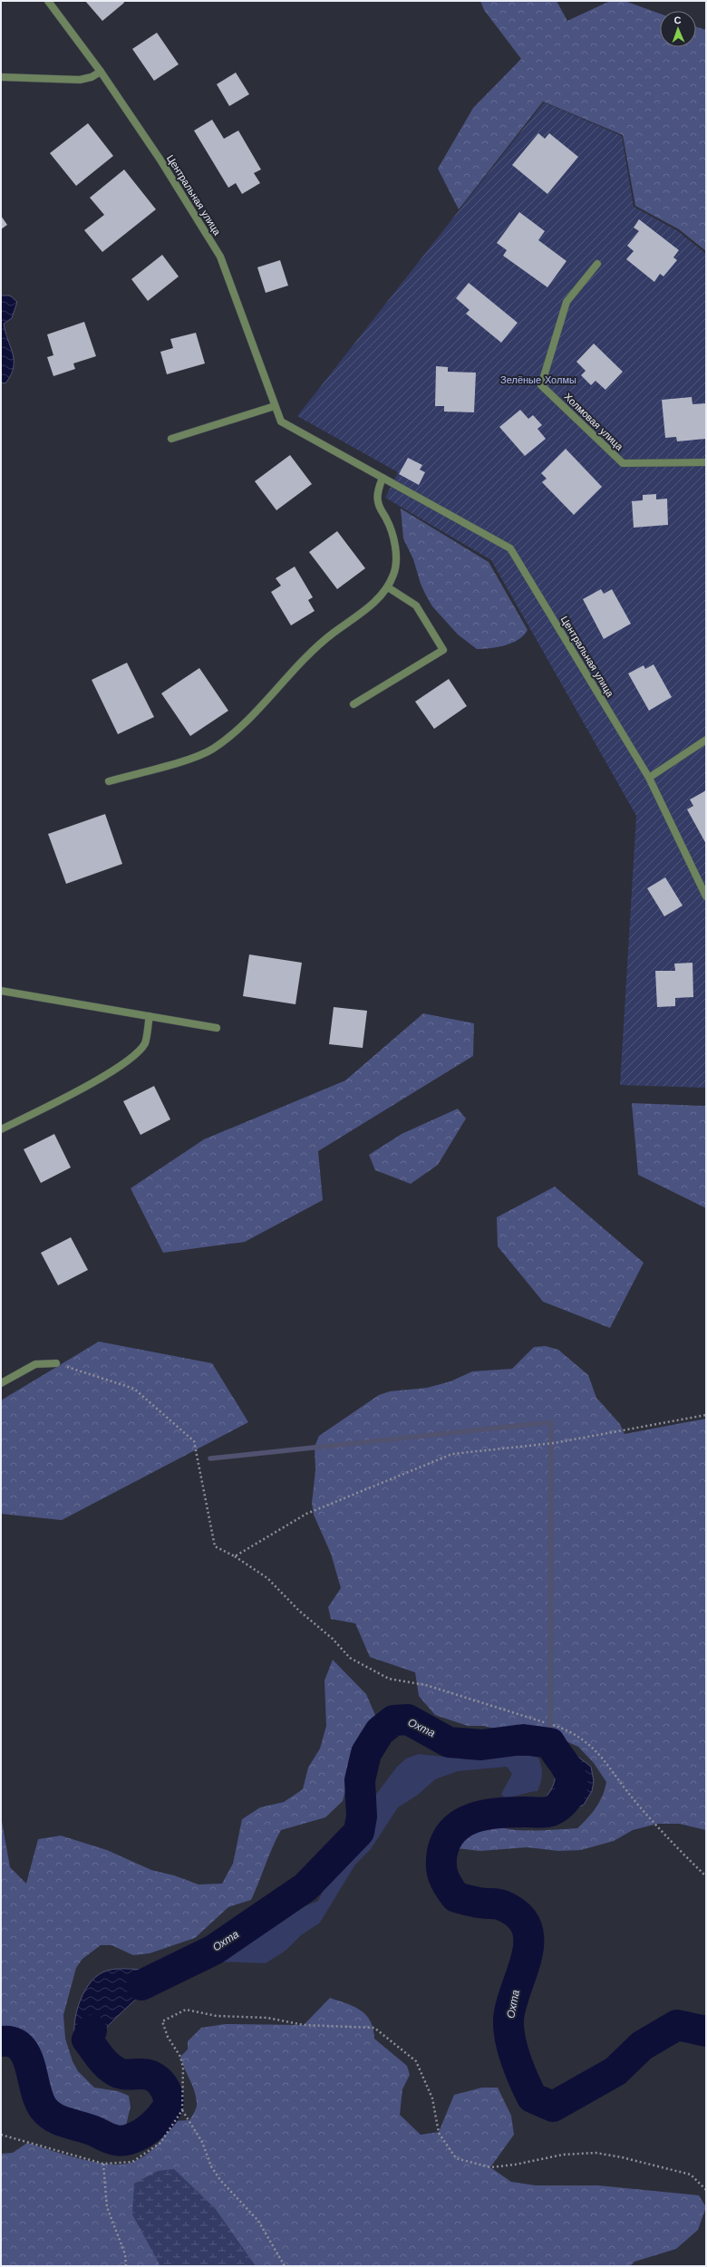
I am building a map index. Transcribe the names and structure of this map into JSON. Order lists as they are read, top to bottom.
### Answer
{
  "streets": {
    "street": ["Центральная улица", "Холмовая улица"]
  },
  "water": ["Охта"],
  "parks": ["Зелёные Холмы"],
  "north": "top"
}
